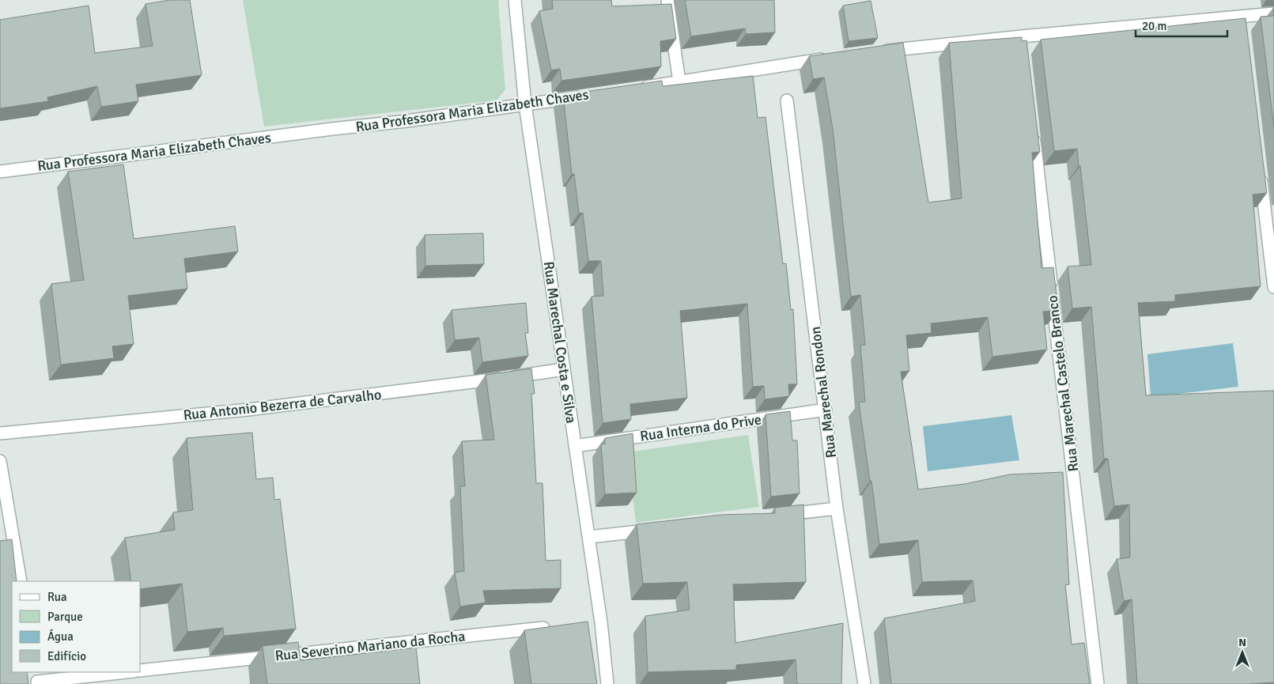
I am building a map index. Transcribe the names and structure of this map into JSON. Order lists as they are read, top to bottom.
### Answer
{
  "streets": {
    "street": [
      "Rua Professora Maria Elizabeth Chaves",
      "Rua Marechal Costa e Silva",
      "Rua Marechal Castelo Branco",
      "Rua Marechal Rondon",
      "Rua Antonio Bezerra de Carvalho",
      "Rua Interna do Prive",
      "Rua Severino Mariano da Rocha"
    ]
  },
  "crossings": [
    ["Rua Professora Maria Elizabeth Chaves", "Rua Marechal Costa e Silva"],
    ["Rua Marechal Costa e Silva", "Rua Antonio Bezerra de Carvalho"],
    ["Rua Marechal Costa e Silva", "Rua Interna do Prive"],
    ["Rua Marechal Rondon", "Rua Interna do Prive"]
  ],
  "legend": [
    "Rua",
    "Parque",
    "Água",
    "Edifício"
  ],
  "scale_bar": "20 m",
  "north": "top"
}
